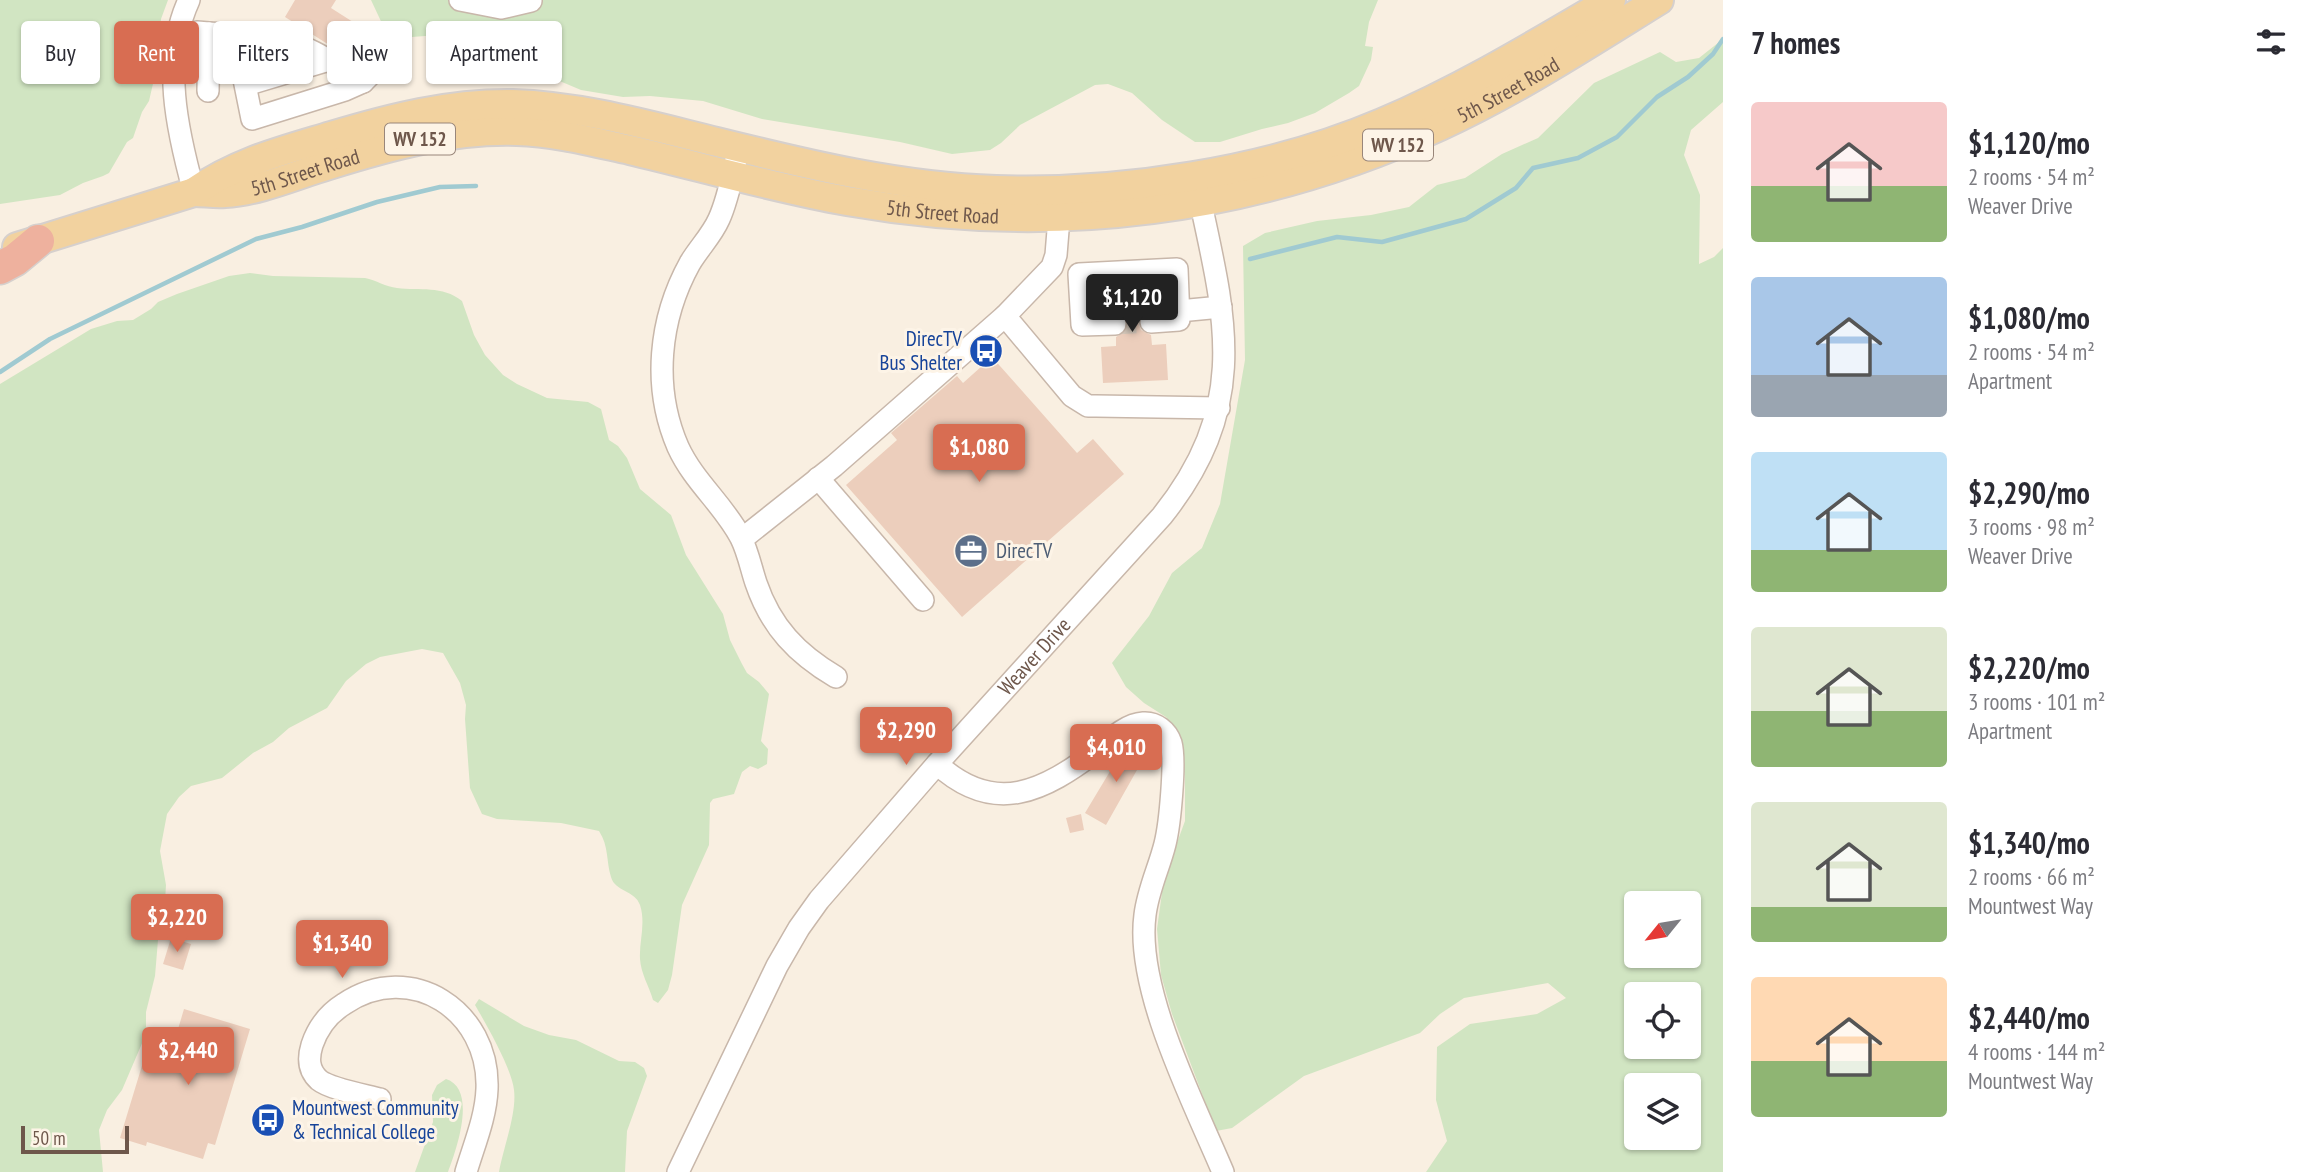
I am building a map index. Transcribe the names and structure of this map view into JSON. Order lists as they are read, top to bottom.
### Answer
{
  "streets": {
    "main road": ["5th Street Road", "WV 152"],
    "street": ["Weaver Drive"]
  },
  "crossings": [
    ["5th Street Road", "Weaver Drive"]
  ],
  "places": {
    "bus stop": ["DirecTV Bus Shelter", "Mountwest Community & Technical College"],
    "office": ["DirecTV"]
  },
  "scale_bar": "50 m",
  "north": "bottom left",
  "page": {
    "heading": "7 homes",
    "chip": [
      "Buy",
      "Rent",
      "Filters",
      "New",
      "Apartment"
    ],
    "list": [
      {
        "name": "$1,120/mo",
        "note": "2 rooms · 54 m² · Weaver Drive"
      },
      {
        "name": "$1,080/mo",
        "note": "2 rooms · 54 m² · Apartment"
      },
      {
        "name": "$2,290/mo",
        "note": "3 rooms · 98 m² · Weaver Drive"
      },
      {
        "name": "$2,220/mo",
        "note": "3 rooms · 101 m² · Apartment"
      },
      {
        "name": "$1,340/mo",
        "note": "2 rooms · 66 m² · Mountwest Way"
      },
      {
        "name": "$2,440/mo",
        "note": "4 rooms · 144 m² · Mountwest Way"
      }
    ],
    "price": [
      "$1,120",
      "$1,080",
      "$2,290",
      "$4,010",
      "$2,220",
      "$1,340",
      "$2,440"
    ],
    "scale": "50 m"
  }
}
